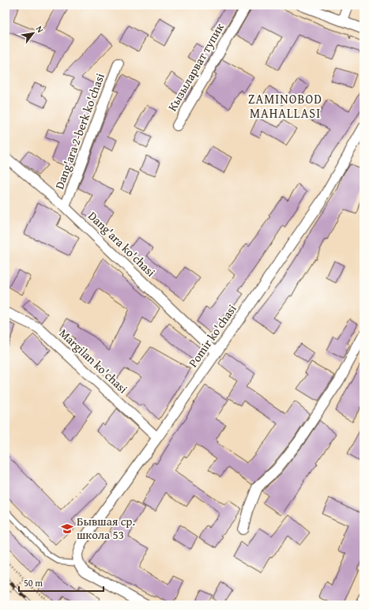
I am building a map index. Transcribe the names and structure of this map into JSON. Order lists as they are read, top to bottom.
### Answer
{
  "streets": {
    "street": [
      "Кызыларват тупик",
      "Dang'ara 2-berk ko'chasi",
      "Dang'ara ko'chasi",
      "Pomir ko'chasi",
      "Margilan ko'chasi"
    ]
  },
  "crossings": [
    ["Dang'ara 2-berk ko'chasi", "Dang'ara ko'chasi"],
    ["Dang'ara ko'chasi", "Pomir ko'chasi"],
    ["Pomir ko'chasi", "Margilan ko'chasi"]
  ],
  "districts": ["ZAMINOBOD MAHALLASI"],
  "places": {
    "school or university": ["Бывшая ср. школа 53"]
  },
  "scale_bar": "50 m",
  "north": "top right"
}
